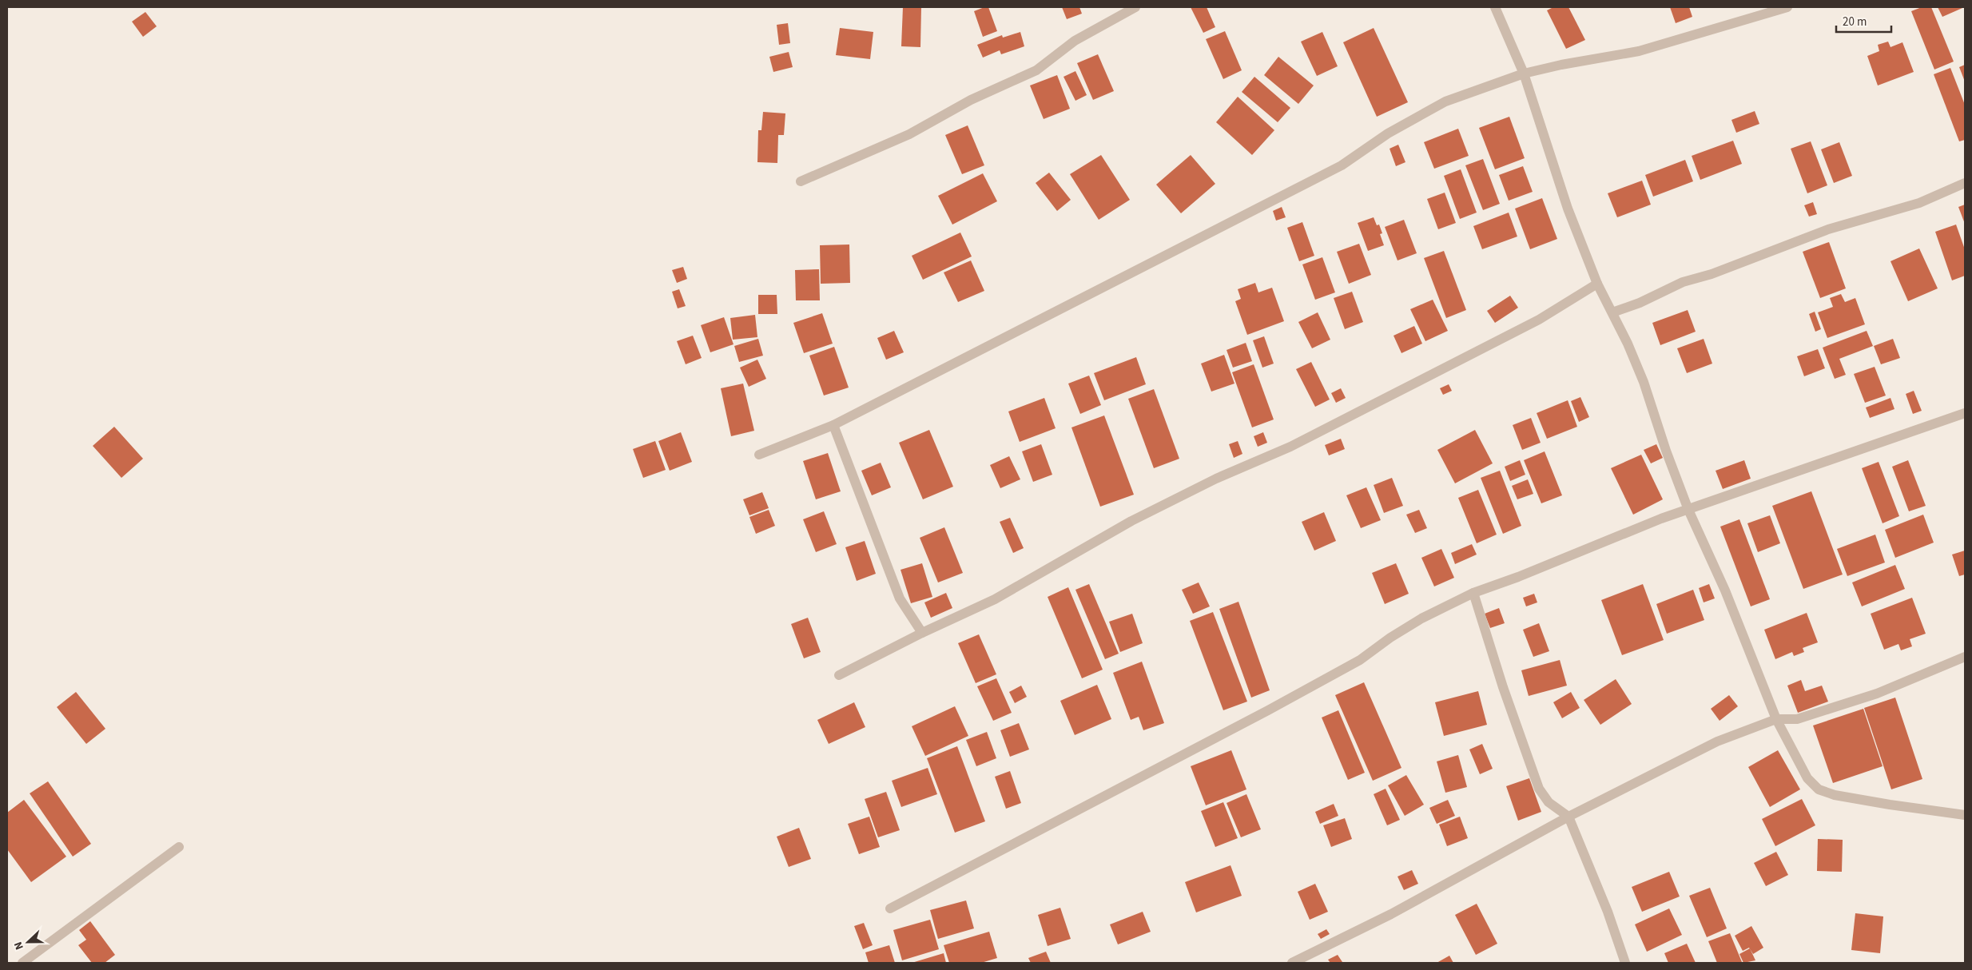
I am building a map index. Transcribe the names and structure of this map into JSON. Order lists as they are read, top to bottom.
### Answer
{
  "scale_bar": "20 m",
  "north": "left"
}
